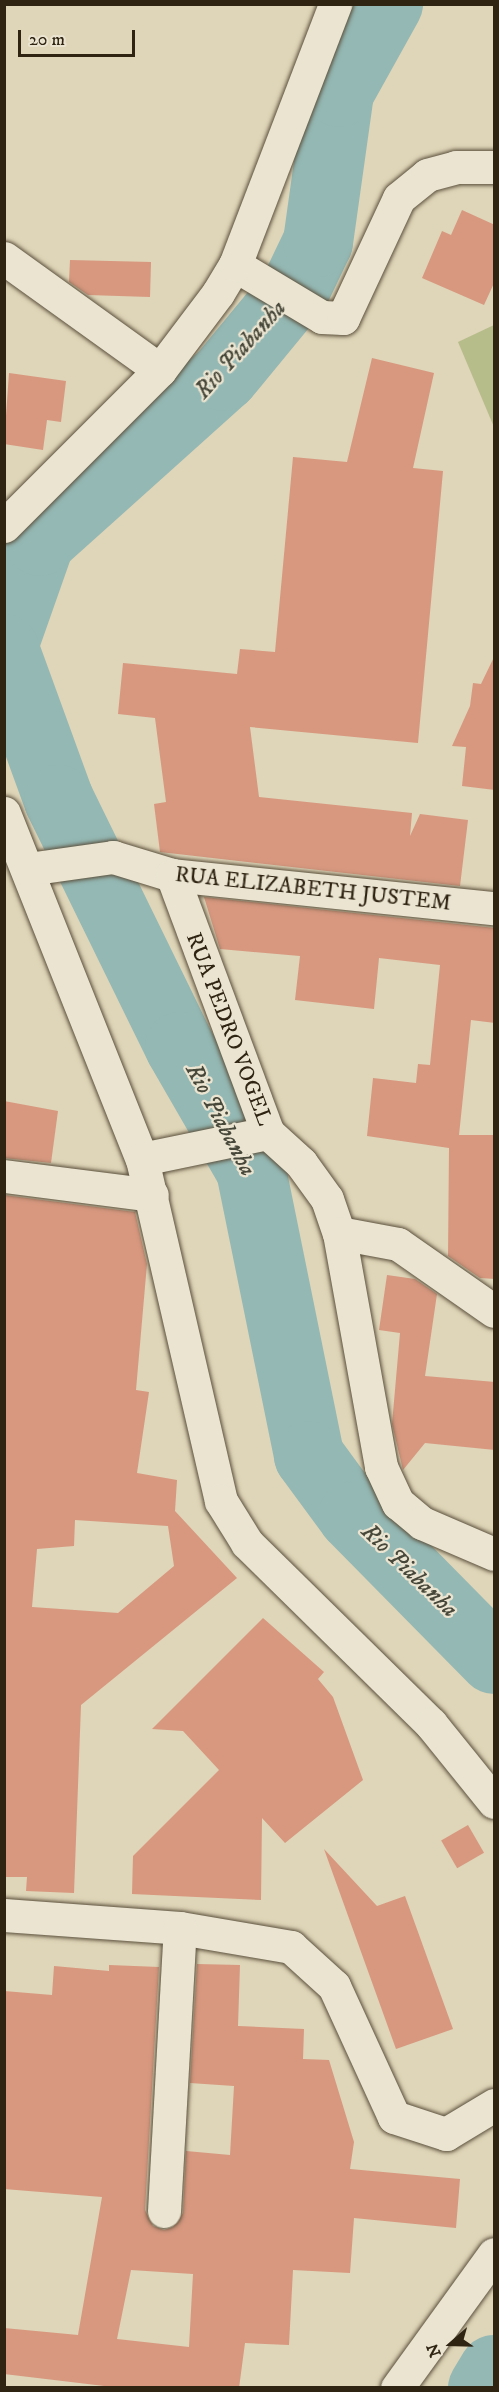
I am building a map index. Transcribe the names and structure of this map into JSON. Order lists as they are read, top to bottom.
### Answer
{
  "streets": {
    "street": ["RUA ELIZABETH JUSTEM", "RUA PEDRO VOGEL"]
  },
  "crossings": [
    ["RUA ELIZABETH JUSTEM", "RUA PEDRO VOGEL"]
  ],
  "water": ["Rio Piabanha"],
  "scale_bar": "20 m",
  "north": "left"
}
